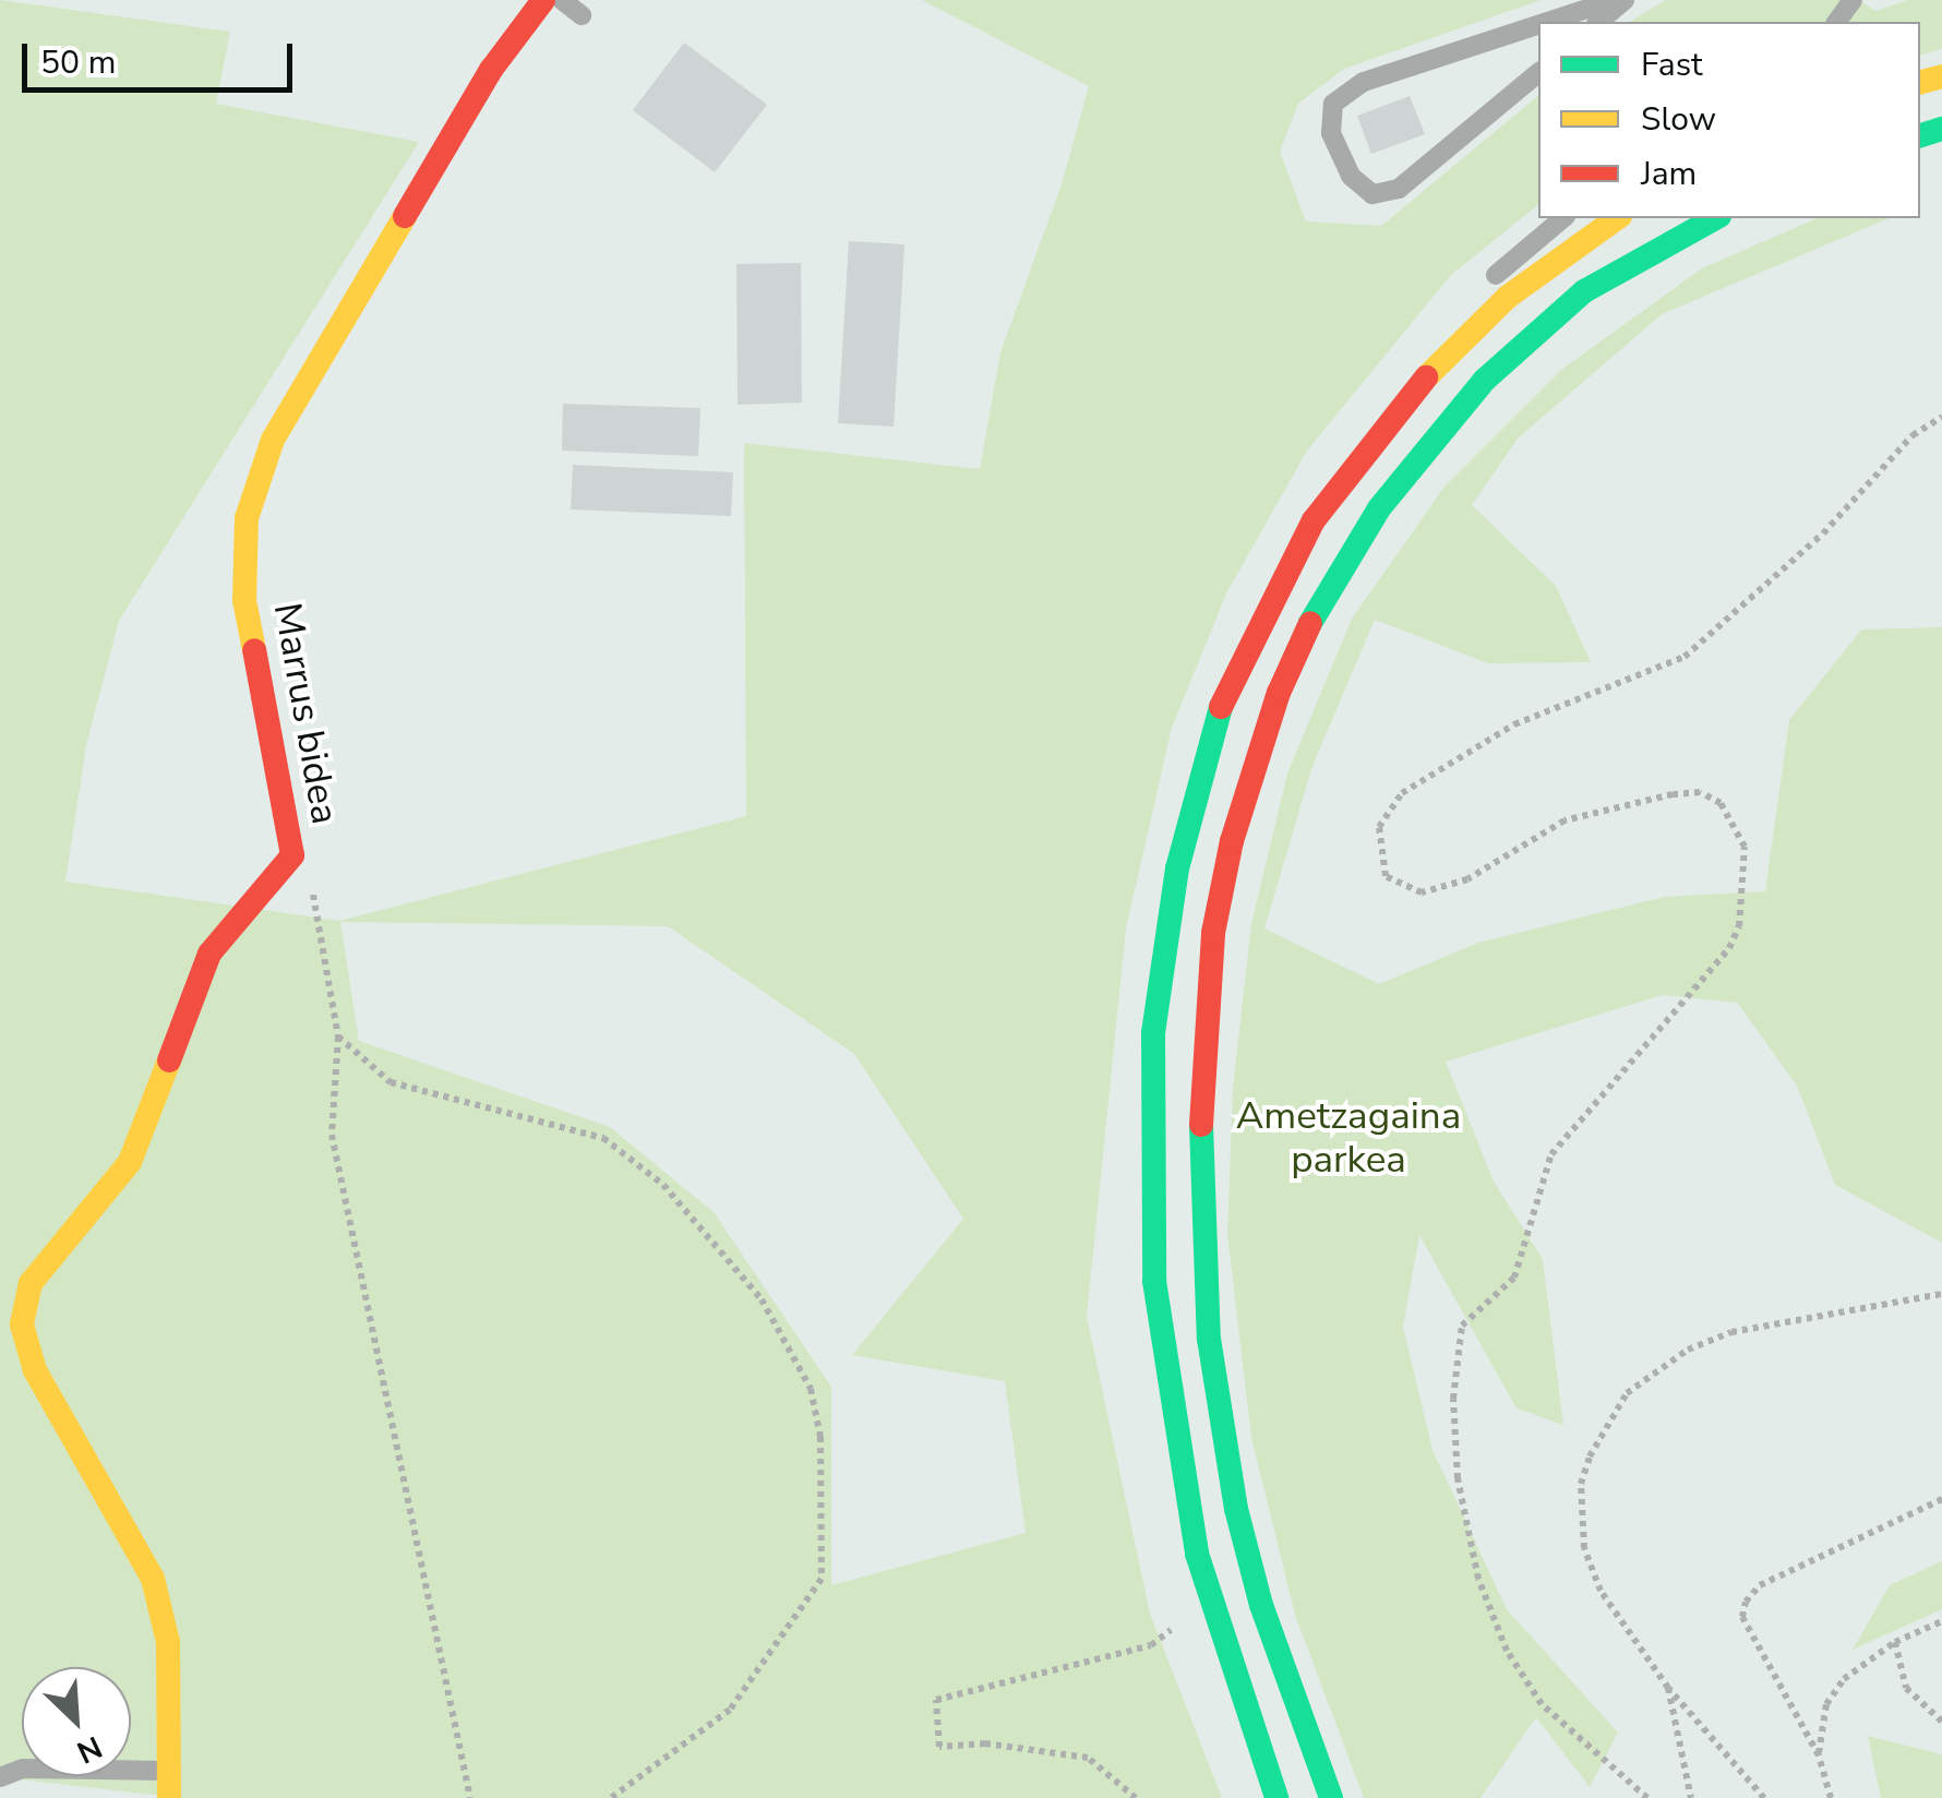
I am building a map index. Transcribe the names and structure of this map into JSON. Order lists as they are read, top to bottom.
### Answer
{
  "streets": {
    "main road": ["Marrus bidea"]
  },
  "parks": ["Ametzagaina parkea"],
  "legend": ["Fast", "Slow", "Jam"],
  "scale_bar": "50 m",
  "north": "bottom right"
}
